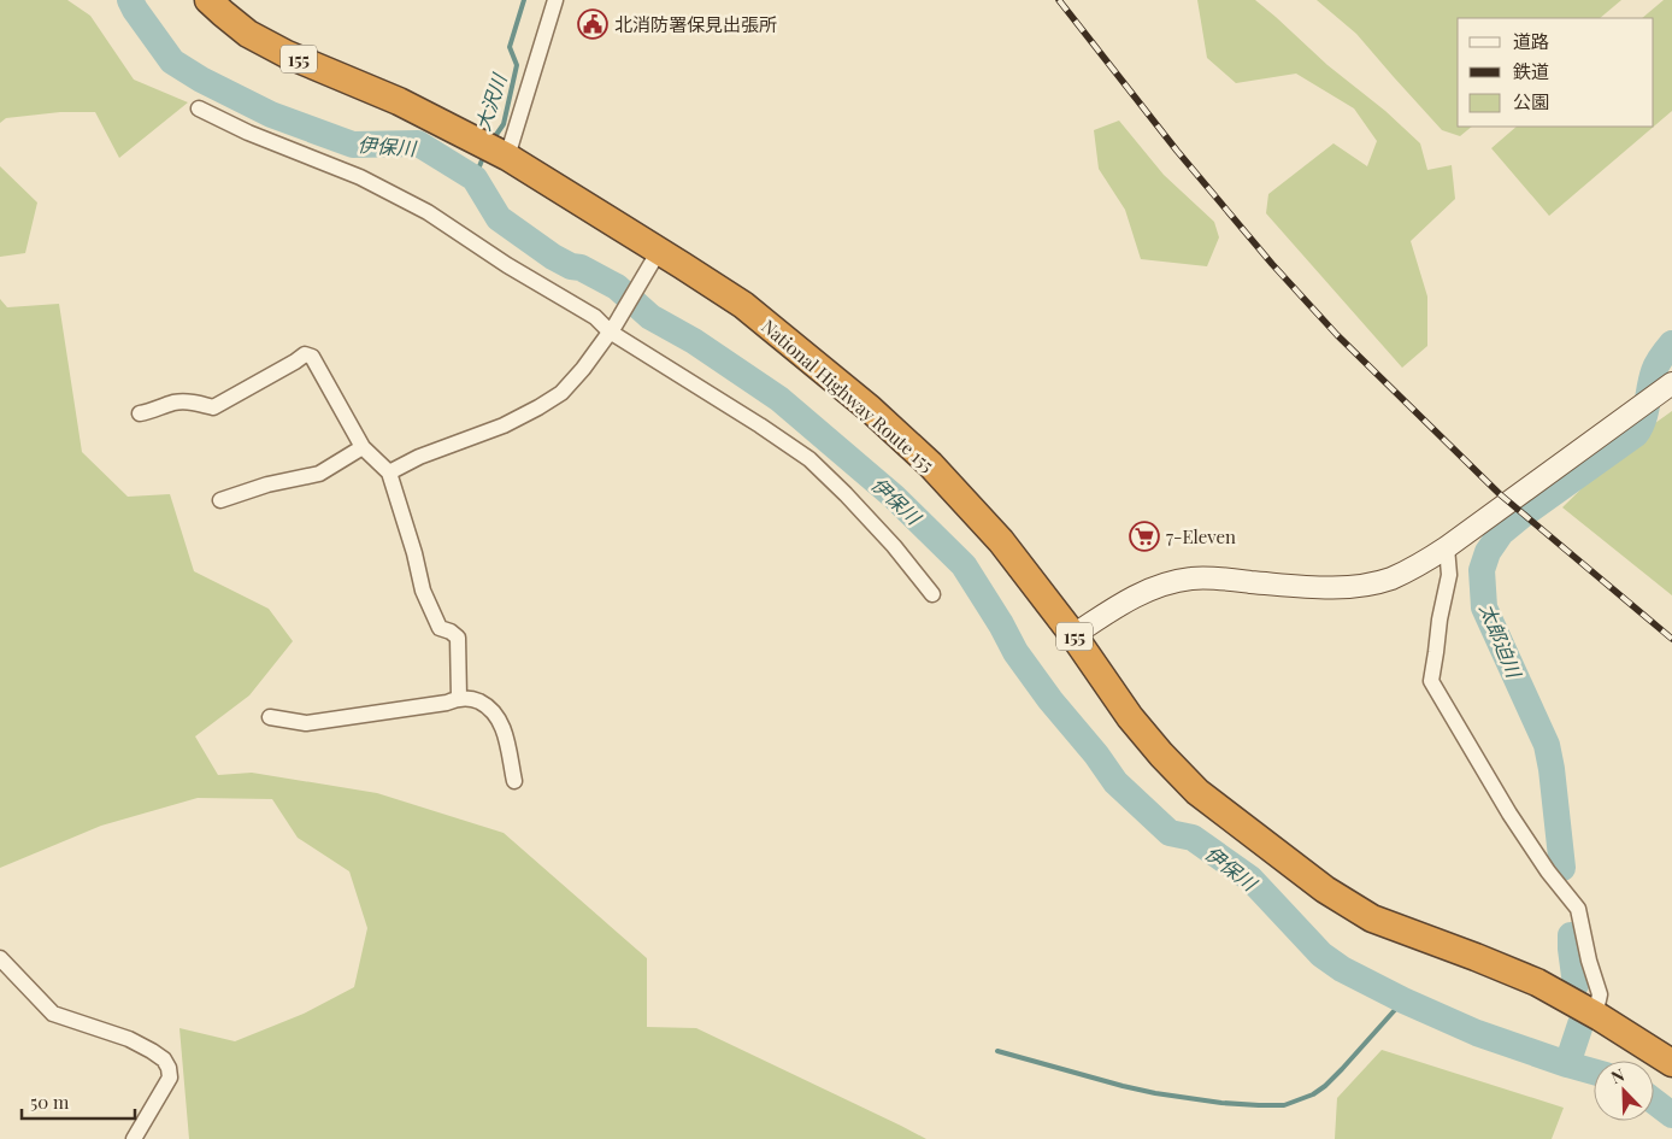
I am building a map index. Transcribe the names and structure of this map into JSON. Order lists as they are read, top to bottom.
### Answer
{
  "streets": {
    "highway": ["155", "National Highway Route 155"]
  },
  "water": ["大沢川", "伊保川", "太郎迫川"],
  "places": {
    "public building": ["北消防署保見出張所"],
    "supermarket": ["7-Eleven"]
  },
  "legend": ["道路", "鉄道", "公園"],
  "scale_bar": "50 m",
  "north": "top left"
}
